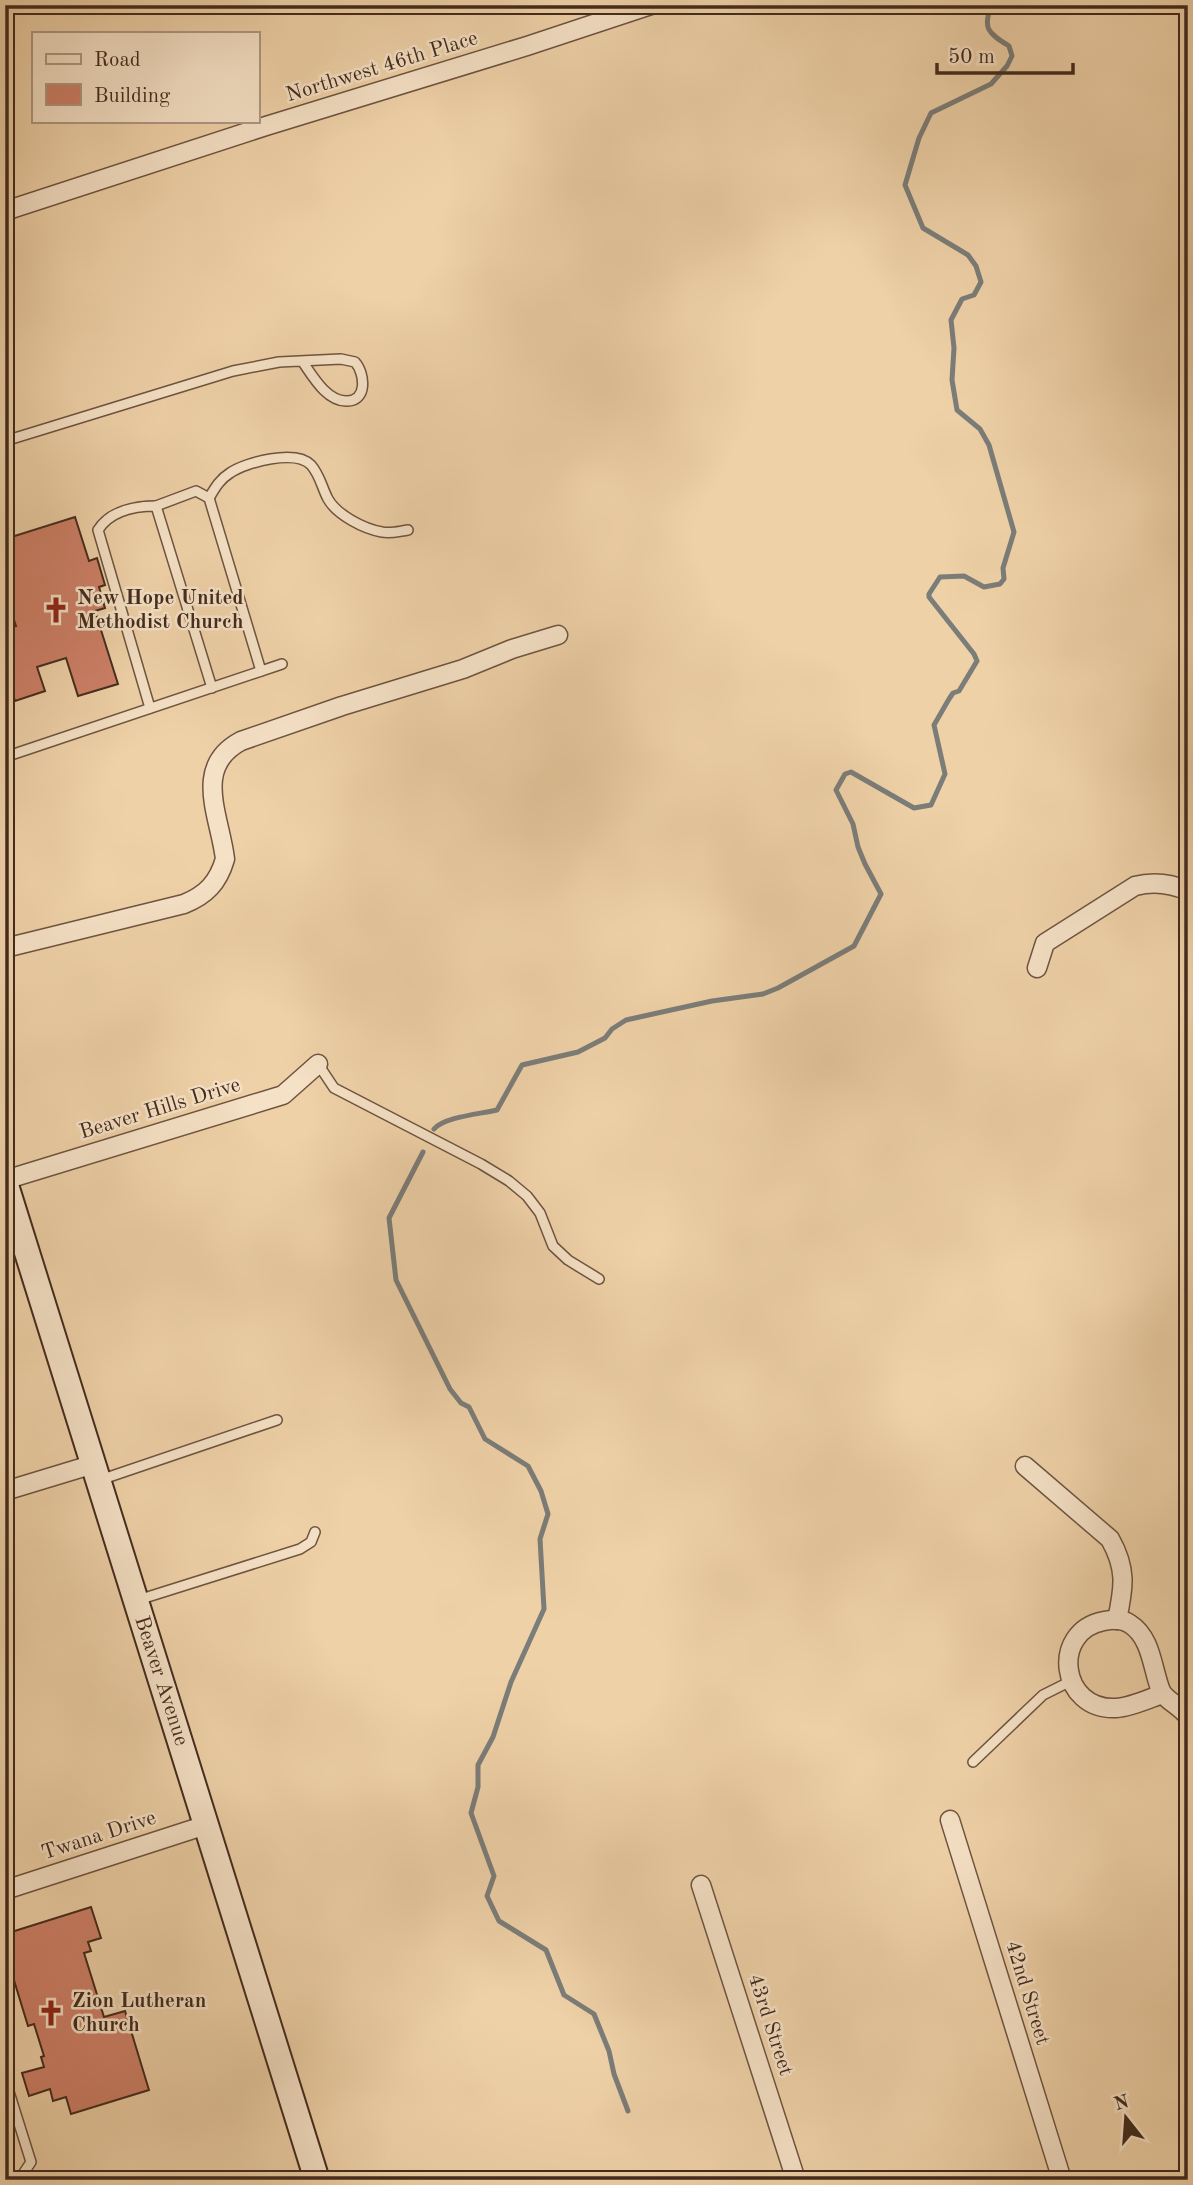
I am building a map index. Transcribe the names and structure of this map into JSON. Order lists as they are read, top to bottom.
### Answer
{
  "streets": {
    "main road": ["Beaver Avenue"],
    "street": [
      "Northwest 46th Place",
      "Beaver Hills Drive",
      "Twana Drive",
      "42nd Street",
      "43rd Street"
    ]
  },
  "crossings": [
    ["Beaver Hills Drive", "Beaver Avenue"],
    ["Beaver Avenue", "Twana Drive"]
  ],
  "places": {
    "church": ["New Hope United Methodist Church", "Zion Lutheran Church"]
  },
  "legend": ["Road", "Building"],
  "scale_bar": "50 m",
  "north": "top"
}
